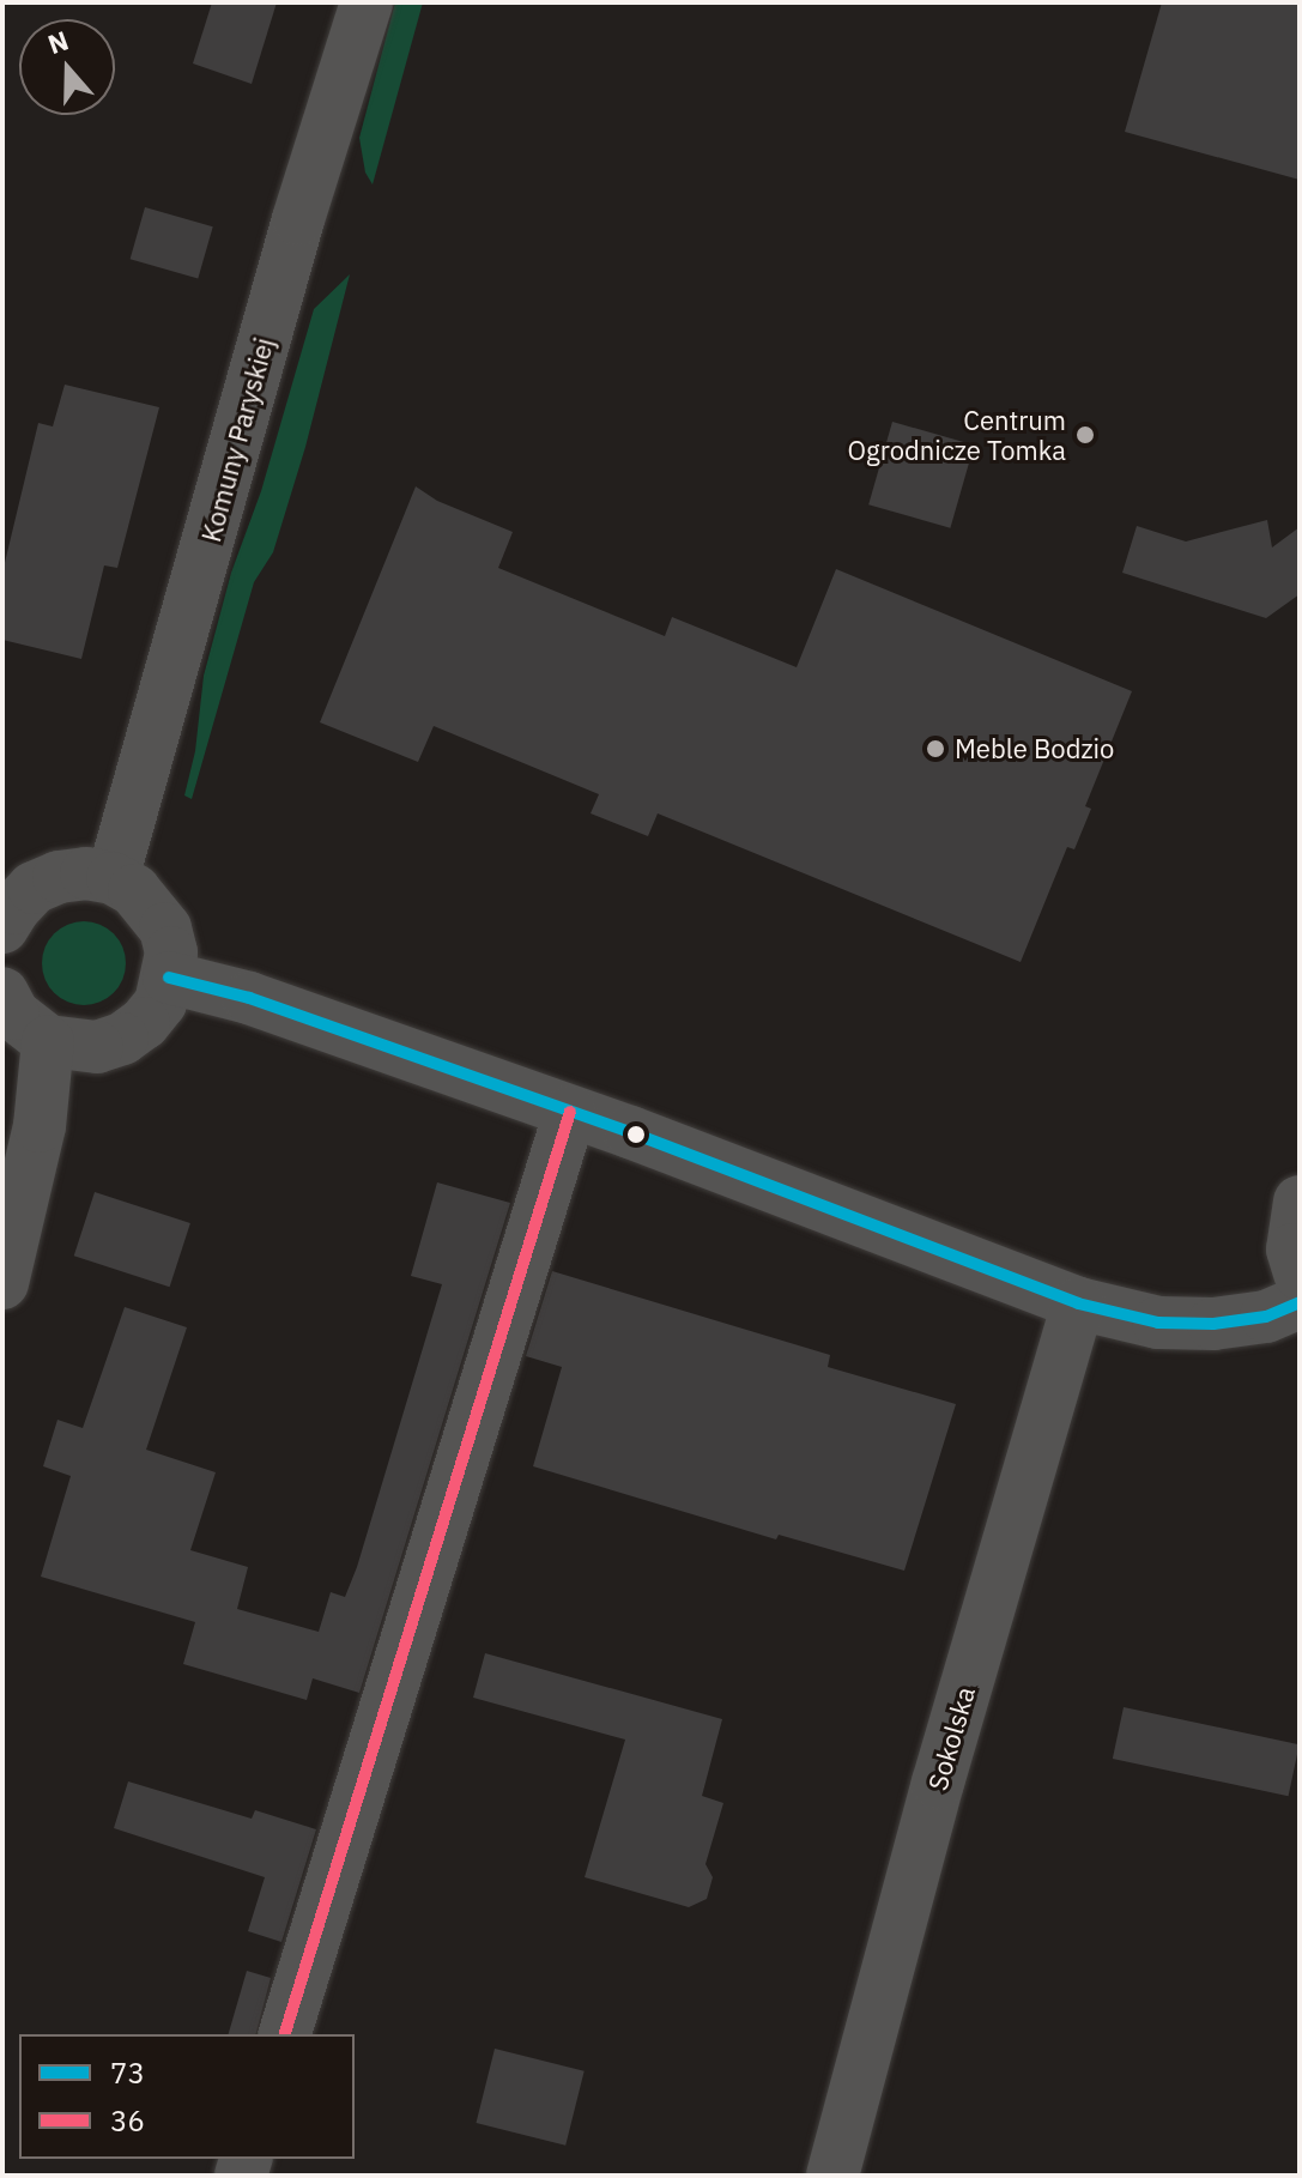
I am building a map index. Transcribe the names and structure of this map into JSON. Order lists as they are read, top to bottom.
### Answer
{
  "streets": {
    "street": ["Komuny Paryskiej", "Sokolska"]
  },
  "places": ["Centrum Ogrodnicze Tomka", "Meble Bodzio"],
  "lines": ["transit line 73", "transit line 36"],
  "legend": ["73", "36"],
  "north": "top"
}
